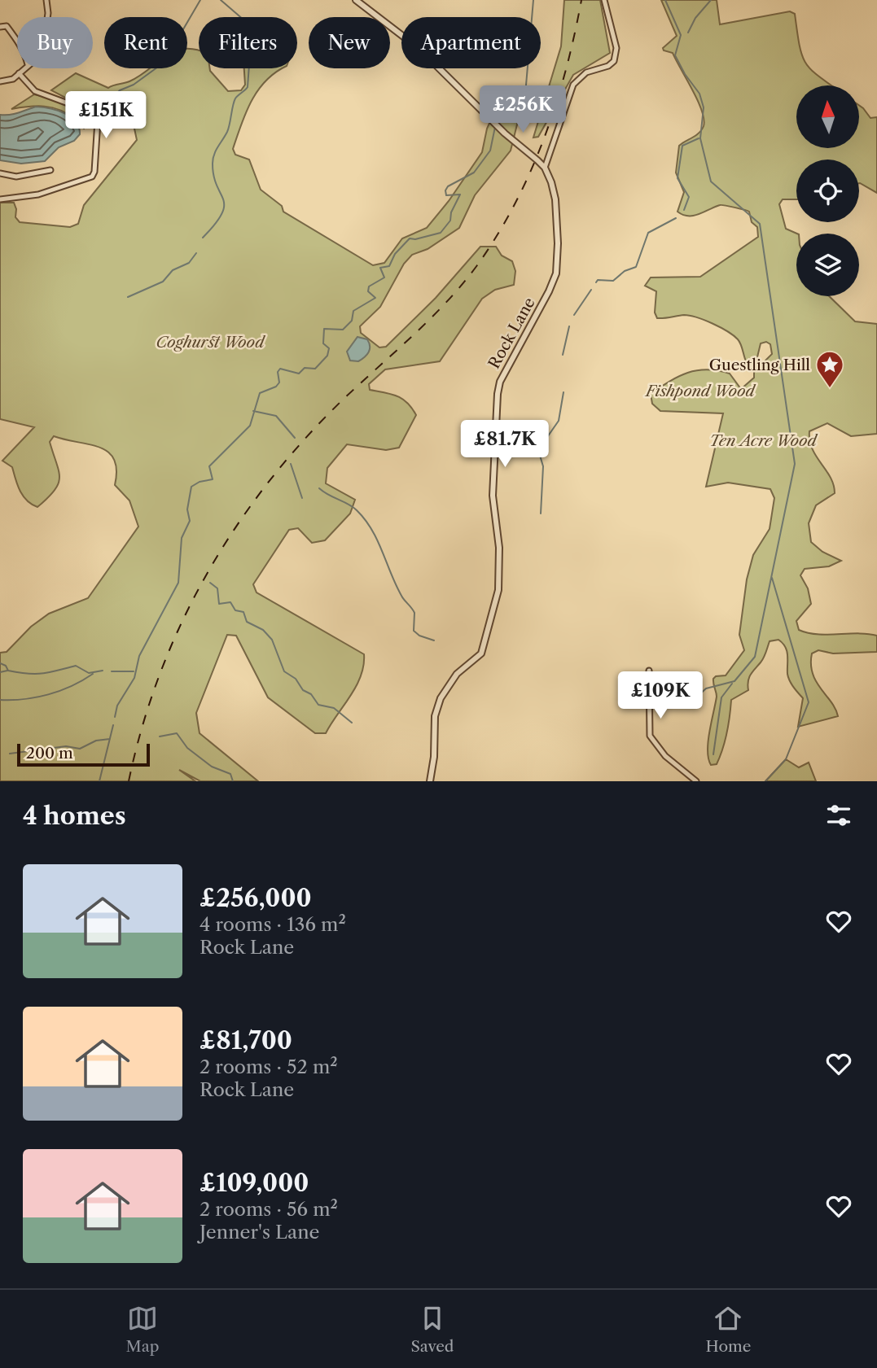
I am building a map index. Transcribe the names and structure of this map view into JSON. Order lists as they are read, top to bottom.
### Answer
{
  "streets": {
    "street": ["Rock Lane"]
  },
  "parks": ["Coghurst Wood", "Fishpond Wood", "Ten Acre Wood"],
  "places": {
    "place": ["Guestling Hill"]
  },
  "scale_bar": "200 m",
  "north": "top",
  "page": {
    "chip": [
      "Buy",
      "Rent",
      "Filters",
      "New",
      "Apartment"
    ],
    "price": [
      "£256K",
      "£151K",
      "£81.7K",
      "£109K"
    ],
    "scale": "200 m",
    "heading": "4 homes",
    "list": [
      {
        "name": "£256,000",
        "note": "4 rooms · 136 m² · Rock Lane"
      },
      {
        "name": "£81,700",
        "note": "2 rooms · 52 m² · Rock Lane"
      },
      {
        "name": "£109,000",
        "note": "2 rooms · 56 m² · Jenner's Lane"
      }
    ],
    "tabs": ["Map", "Saved", "Home"]
  }
}
